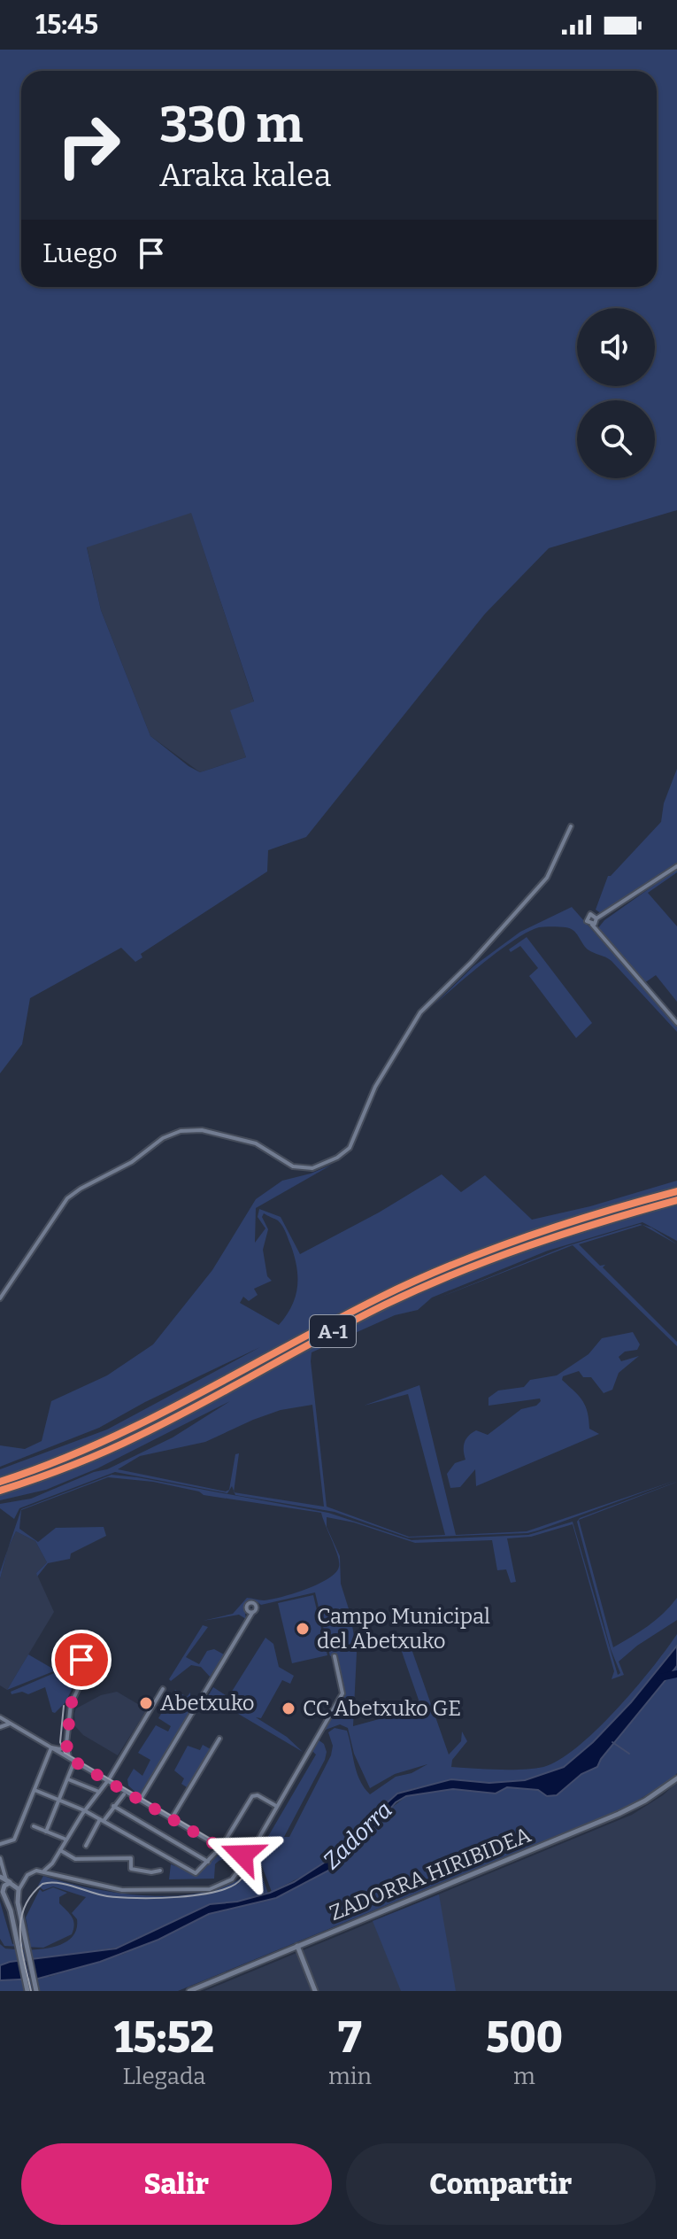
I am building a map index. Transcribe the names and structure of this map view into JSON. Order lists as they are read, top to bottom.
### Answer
{
  "streets": {
    "highway": ["A-1"],
    "main road": ["ZADORRA HIRIBIDEA"]
  },
  "water": ["Zadorra"],
  "places": ["Campo Municipal del Abetxuko", "Abetxuko", "CC Abetxuko GE"],
  "page": {
    "status": "15:45",
    "turn": ["330 m", "Araka kalea"],
    "then": "Luego",
    "eta": [
      "15:52",
      "Llegada",
      "7",
      "min",
      "500",
      "m"
    ],
    "buttons": ["Salir", "Compartir"]
  }
}
